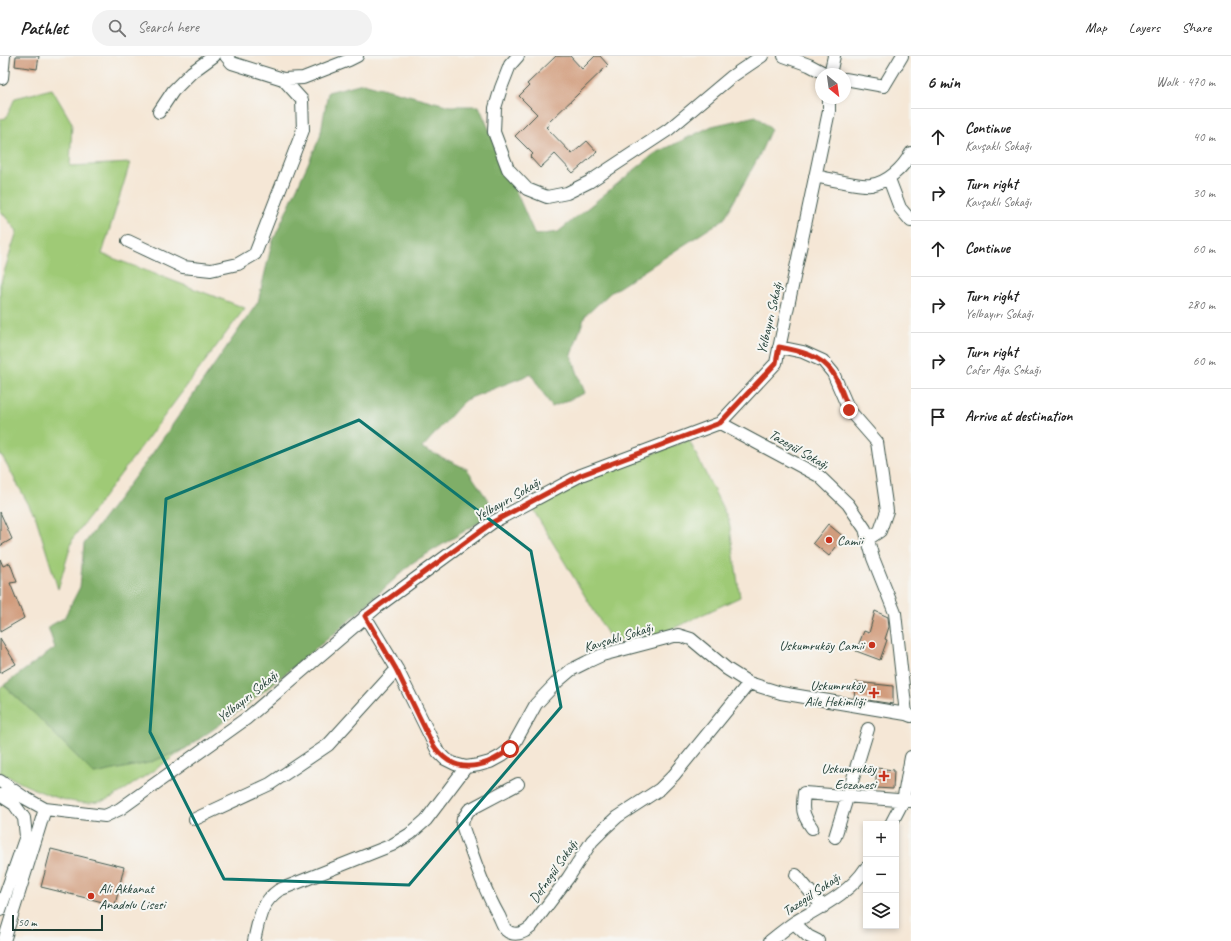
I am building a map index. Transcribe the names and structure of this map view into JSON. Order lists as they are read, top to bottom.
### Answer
{
  "streets": {
    "street": [
      "Yelbayırı Sokağı",
      "Tazegül Sokağı",
      "Kavşaklı Sokağı",
      "Defnegül Sokağı"
    ]
  },
  "crossings": [
    ["Yelbayırı Sokağı", "Tazegül Sokağı"],
    ["Tazegül Sokağı", "Kavşaklı Sokağı"],
    ["Kavşaklı Sokağı", "Defnegül Sokağı"]
  ],
  "places": {
    "other": ["Camii", "Uskumruköy Camii", "Ali Akkanat Anadolu Lisesi"],
    "health": ["Uskumruköy Aile Hekimliği", "Uskumruköy Eczanesi"]
  },
  "scale_bar": "50 m",
  "north": "bottom right",
  "page": {
    "header": "Pathlet",
    "search": "Search here",
    "nav": ["Map", "Layers", "Share"],
    "heading": ["6 min", "Walk · 470 m"],
    "list": [
      ["Continue", "Kavşaklı Sokağı", "40 m"],
      ["Turn right", "Kavşaklı Sokağı", "30 m"],
      ["Continue", "60 m"],
      ["Turn right", "Yelbayırı Sokağı", "280 m"],
      ["Turn right", "Cafer Ağa Sokağı", "60 m"],
      "Arrive at destination"
    ],
    "map_buttons": ["+", "−"],
    "scale": "50 m"
  }
}
